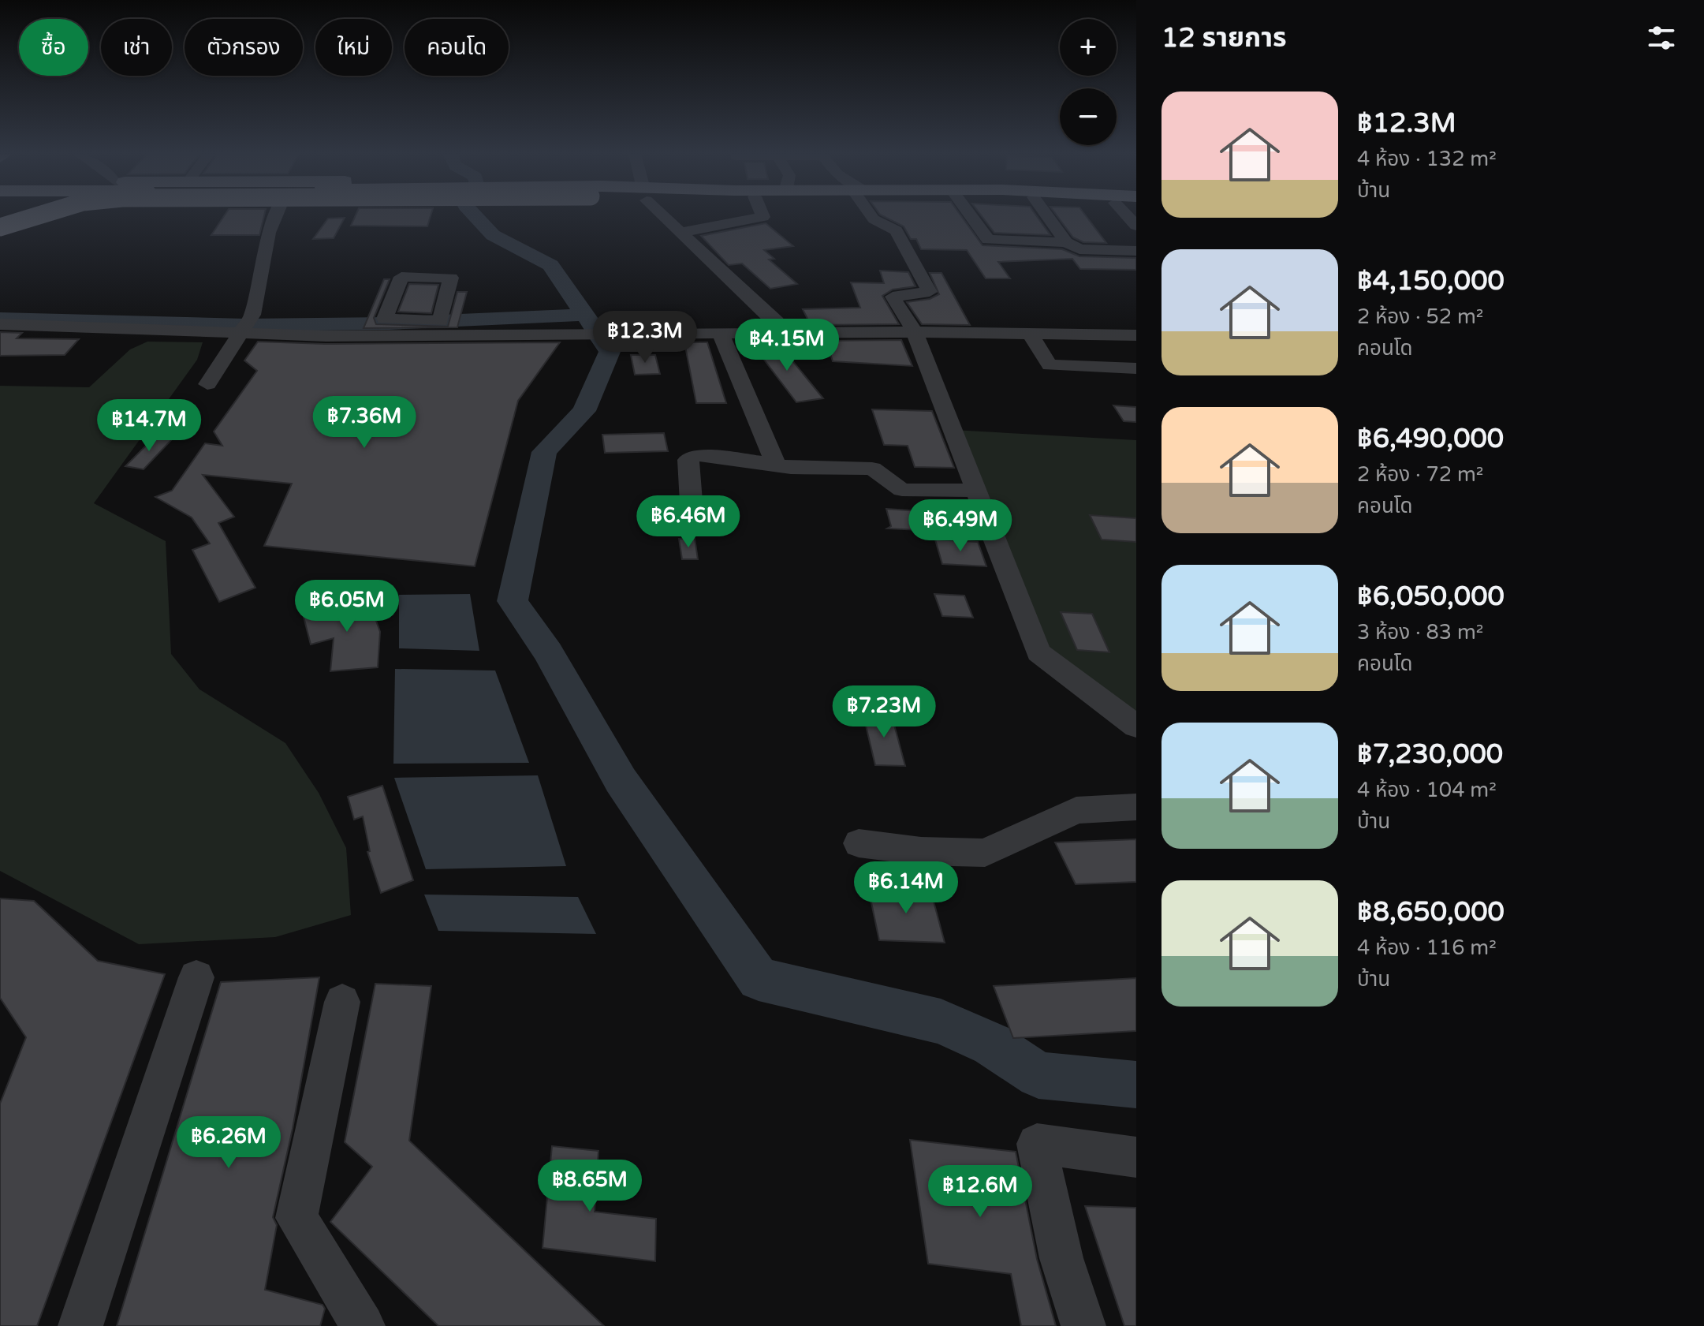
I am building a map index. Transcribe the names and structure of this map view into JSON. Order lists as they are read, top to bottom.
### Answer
{
  "page": {
    "heading": "12 รายการ",
    "map_buttons": ["+", "−"],
    "chip": [
      "ซื้อ",
      "เช่า",
      "ตัวกรอง",
      "ใหม่",
      "คอนโด"
    ],
    "list": [
      {
        "name": "฿12.3M",
        "note": "4 ห้อง · 132 m² · บ้าน"
      },
      {
        "name": "฿4,150,000",
        "note": "2 ห้อง · 52 m² · คอนโด"
      },
      {
        "name": "฿6,490,000",
        "note": "2 ห้อง · 72 m² · คอนโด"
      },
      {
        "name": "฿6,050,000",
        "note": "3 ห้อง · 83 m² · คอนโด"
      },
      {
        "name": "฿7,230,000",
        "note": "4 ห้อง · 104 m² · บ้าน"
      },
      {
        "name": "฿8,650,000",
        "note": "4 ห้อง · 116 m² · บ้าน"
      }
    ],
    "price": [
      "฿12.3M",
      "฿4.15M",
      "฿7.36M",
      "฿14.7M",
      "฿6.46M",
      "฿6.49M",
      "฿6.05M",
      "฿7.23M",
      "฿6.14M",
      "฿6.26M",
      "฿8.65M",
      "฿12.6M"
    ]
  }
}
